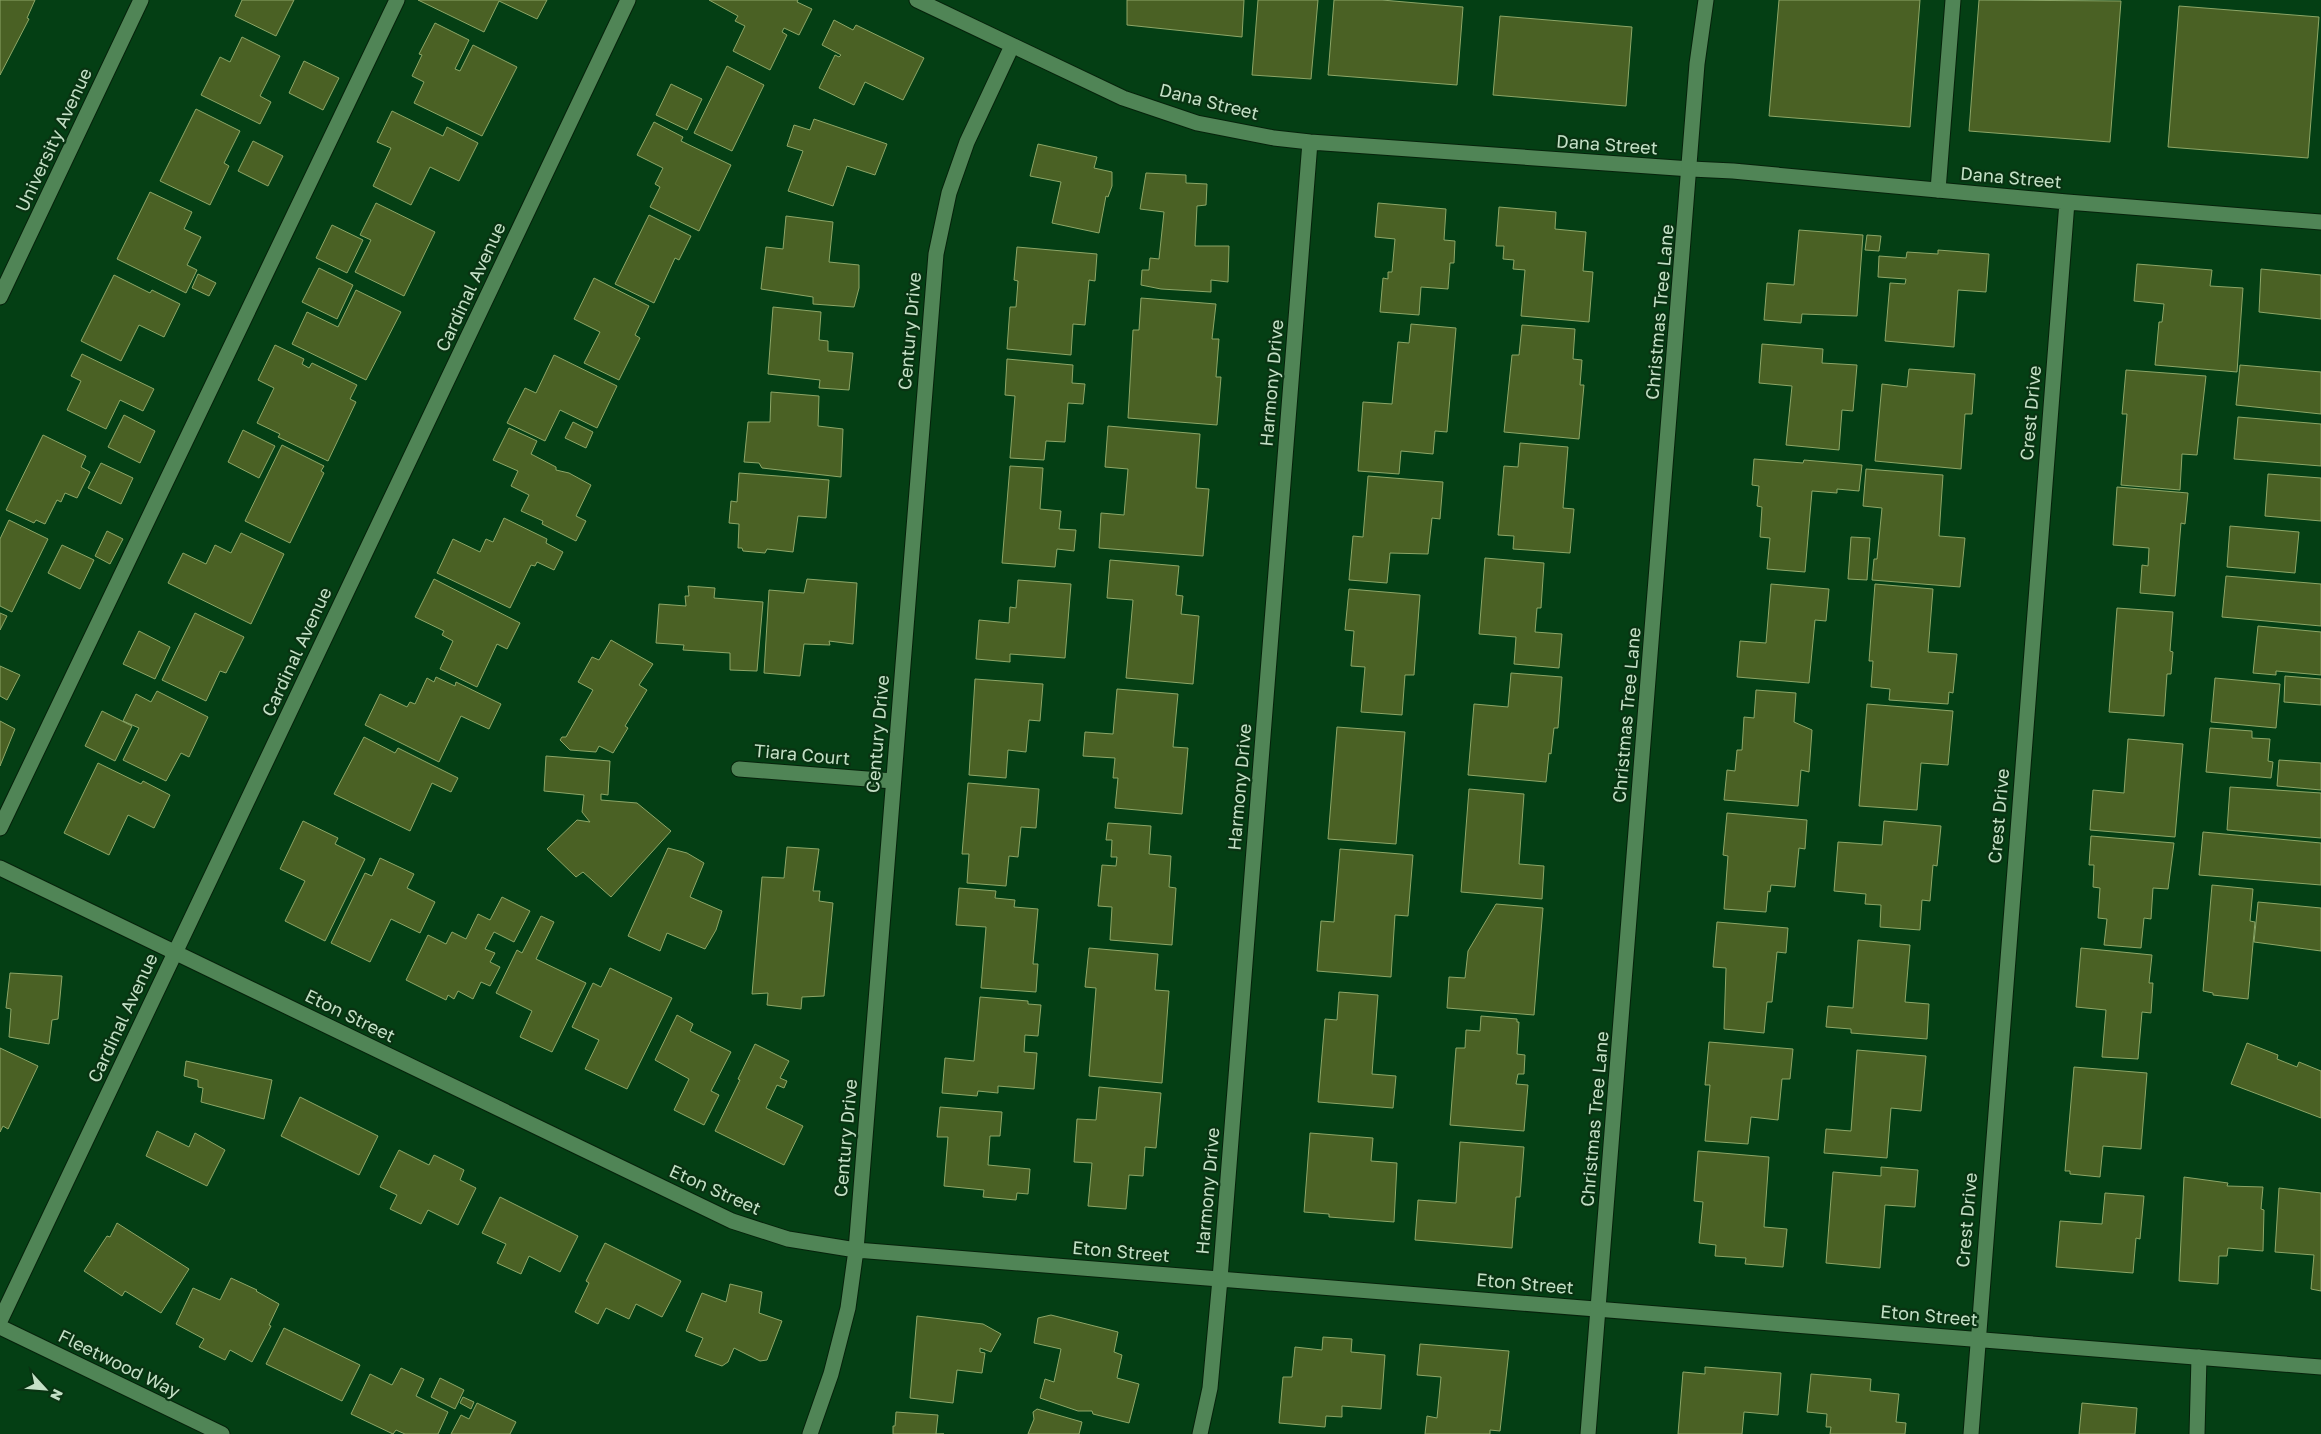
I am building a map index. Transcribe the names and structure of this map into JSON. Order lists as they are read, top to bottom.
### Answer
{
  "streets": {
    "street": [
      "Dana Street",
      "University Avenue",
      "Cardinal Avenue",
      "Christmas Tree Lane",
      "Century Drive",
      "Harmony Drive",
      "Crest Drive",
      "Tiara Court",
      "Eton Street",
      "Fleetwood Way"
    ]
  },
  "crossings": [
    ["Dana Street", "Christmas Tree Lane"],
    ["Dana Street", "Century Drive"],
    ["Dana Street", "Harmony Drive"],
    ["Dana Street", "Crest Drive"],
    ["Cardinal Avenue", "Eton Street"],
    ["Christmas Tree Lane", "Eton Street"],
    ["Century Drive", "Tiara Court"],
    ["Century Drive", "Eton Street"],
    ["Harmony Drive", "Eton Street"],
    ["Crest Drive", "Eton Street"]
  ],
  "north": "bottom right"
}
